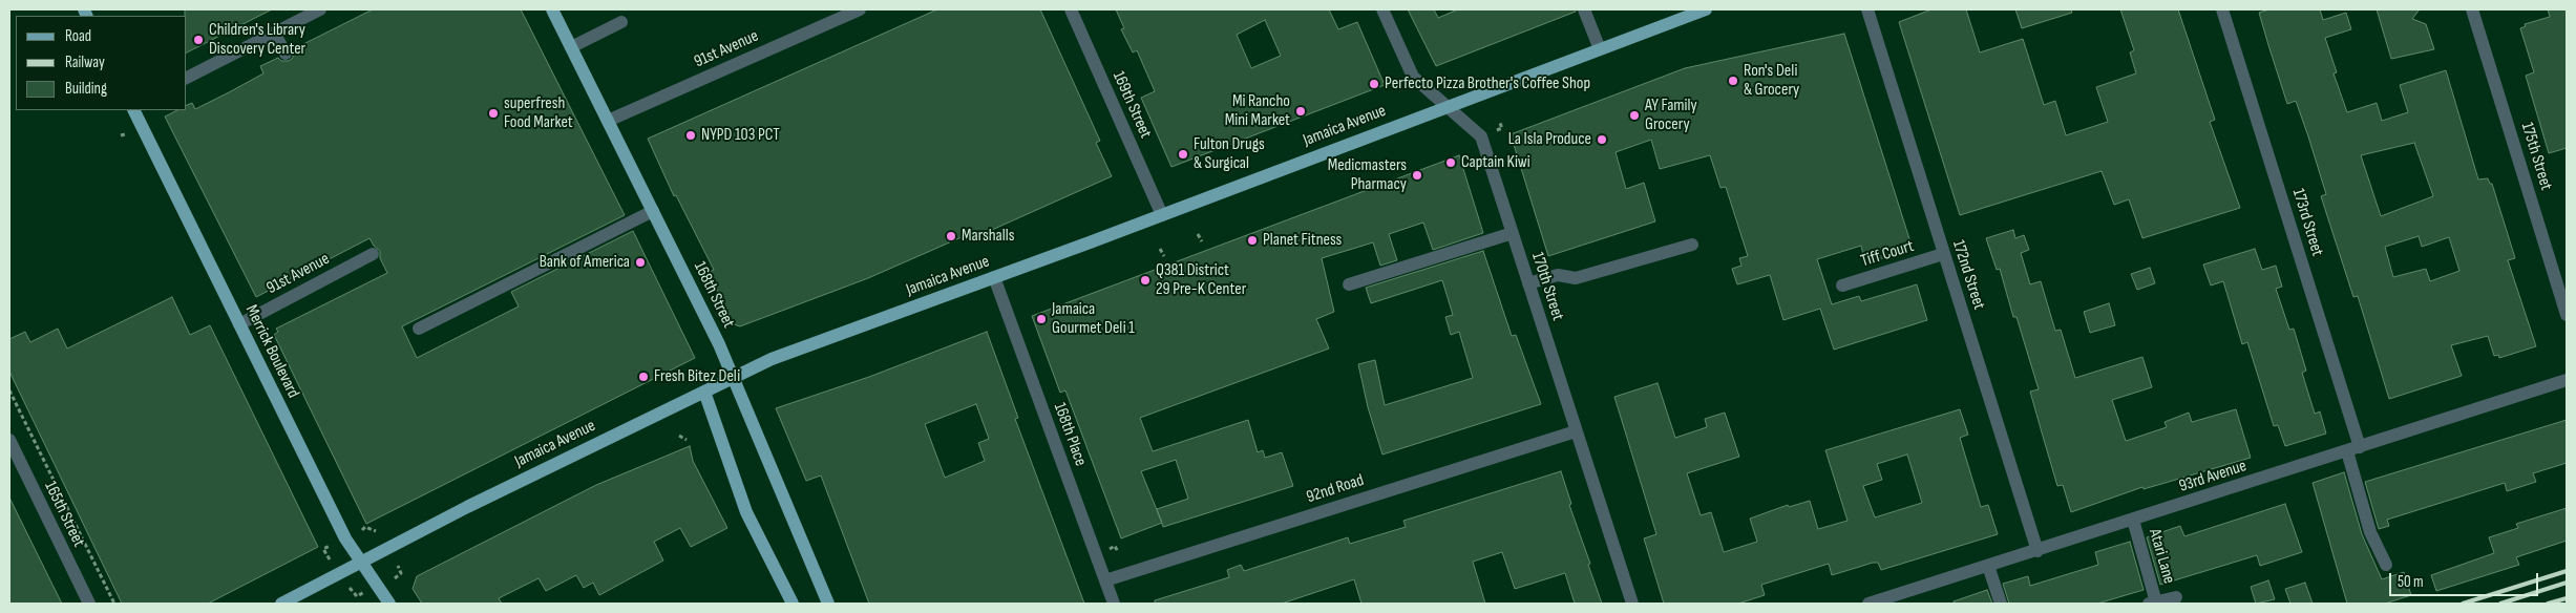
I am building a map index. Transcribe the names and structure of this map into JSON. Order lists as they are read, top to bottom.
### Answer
{
  "streets": {
    "main road": ["Jamaica Avenue", "168th Street", "Merrick Boulevard"],
    "street": [
      "91st Avenue",
      "169th Street",
      "175th Street",
      "173rd Street",
      "Tiff Court",
      "172nd Street",
      "170th Street",
      "168th Place",
      "93rd Avenue",
      "92nd Road",
      "165th Street",
      "Atari Lane"
    ]
  },
  "crossings": [
    ["91st Avenue", "168th Street"],
    ["91st Avenue", "Merrick Boulevard"],
    ["169th Street", "Jamaica Avenue"],
    ["Jamaica Avenue", "170th Street"],
    ["Jamaica Avenue", "168th Street"],
    ["Jamaica Avenue", "Merrick Boulevard"],
    ["Jamaica Avenue", "168th Place"],
    ["173rd Street", "93rd Avenue"],
    ["Tiff Court", "172nd Street"],
    ["172nd Street", "93rd Avenue"],
    ["170th Street", "92nd Road"],
    ["168th Place", "92nd Road"],
    ["93rd Avenue", "Atari Lane"]
  ],
  "places": [
    "Children's Library Discovery Center",
    "Ron's Deli & Grocery",
    "Perfecto Pizza Brother's Coffee Shop",
    "Mi Rancho Mini Market",
    "superfresh Food Market",
    "AY Family Grocery",
    "NYPD 103 PCT",
    "La Isla Produce",
    "Fulton Drugs & Surgical",
    "Captain Kiwi",
    "Medicmasters Pharmacy",
    "Marshalls",
    "Planet Fitness",
    "Bank of America",
    "Q381 District 29 Pre-K Center",
    "Jamaica Gourmet Deli 1",
    "Fresh Bitez Deli"
  ],
  "legend": ["Road", "Railway", "Building"],
  "scale_bar": "50 m"
}
